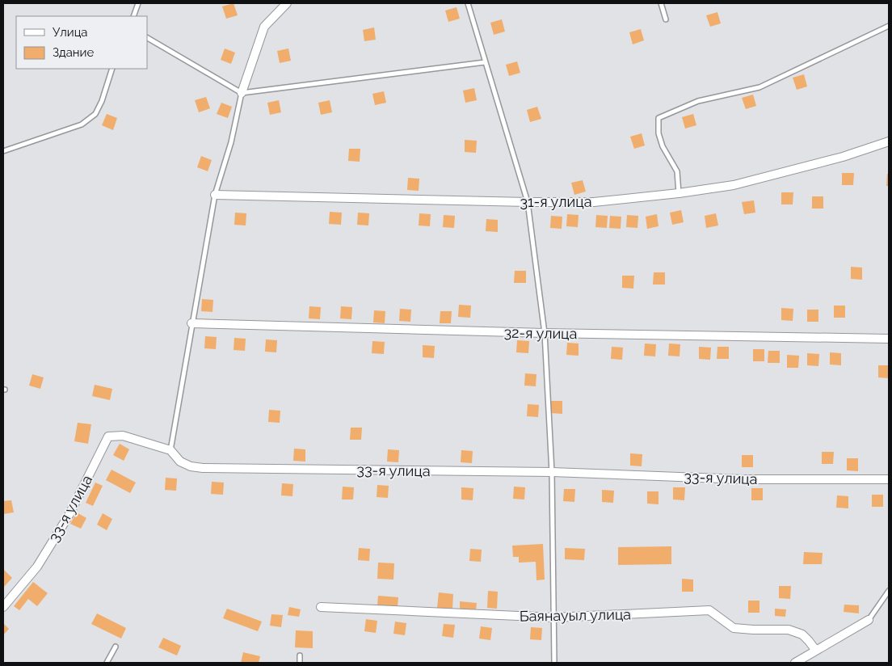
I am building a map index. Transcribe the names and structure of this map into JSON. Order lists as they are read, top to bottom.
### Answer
{
  "streets": {
    "street": [
      "31-я улица",
      "32-я улица",
      "33-я улица",
      "Баянауыл улица"
    ]
  },
  "legend": ["Улица", "Здание"]
}
